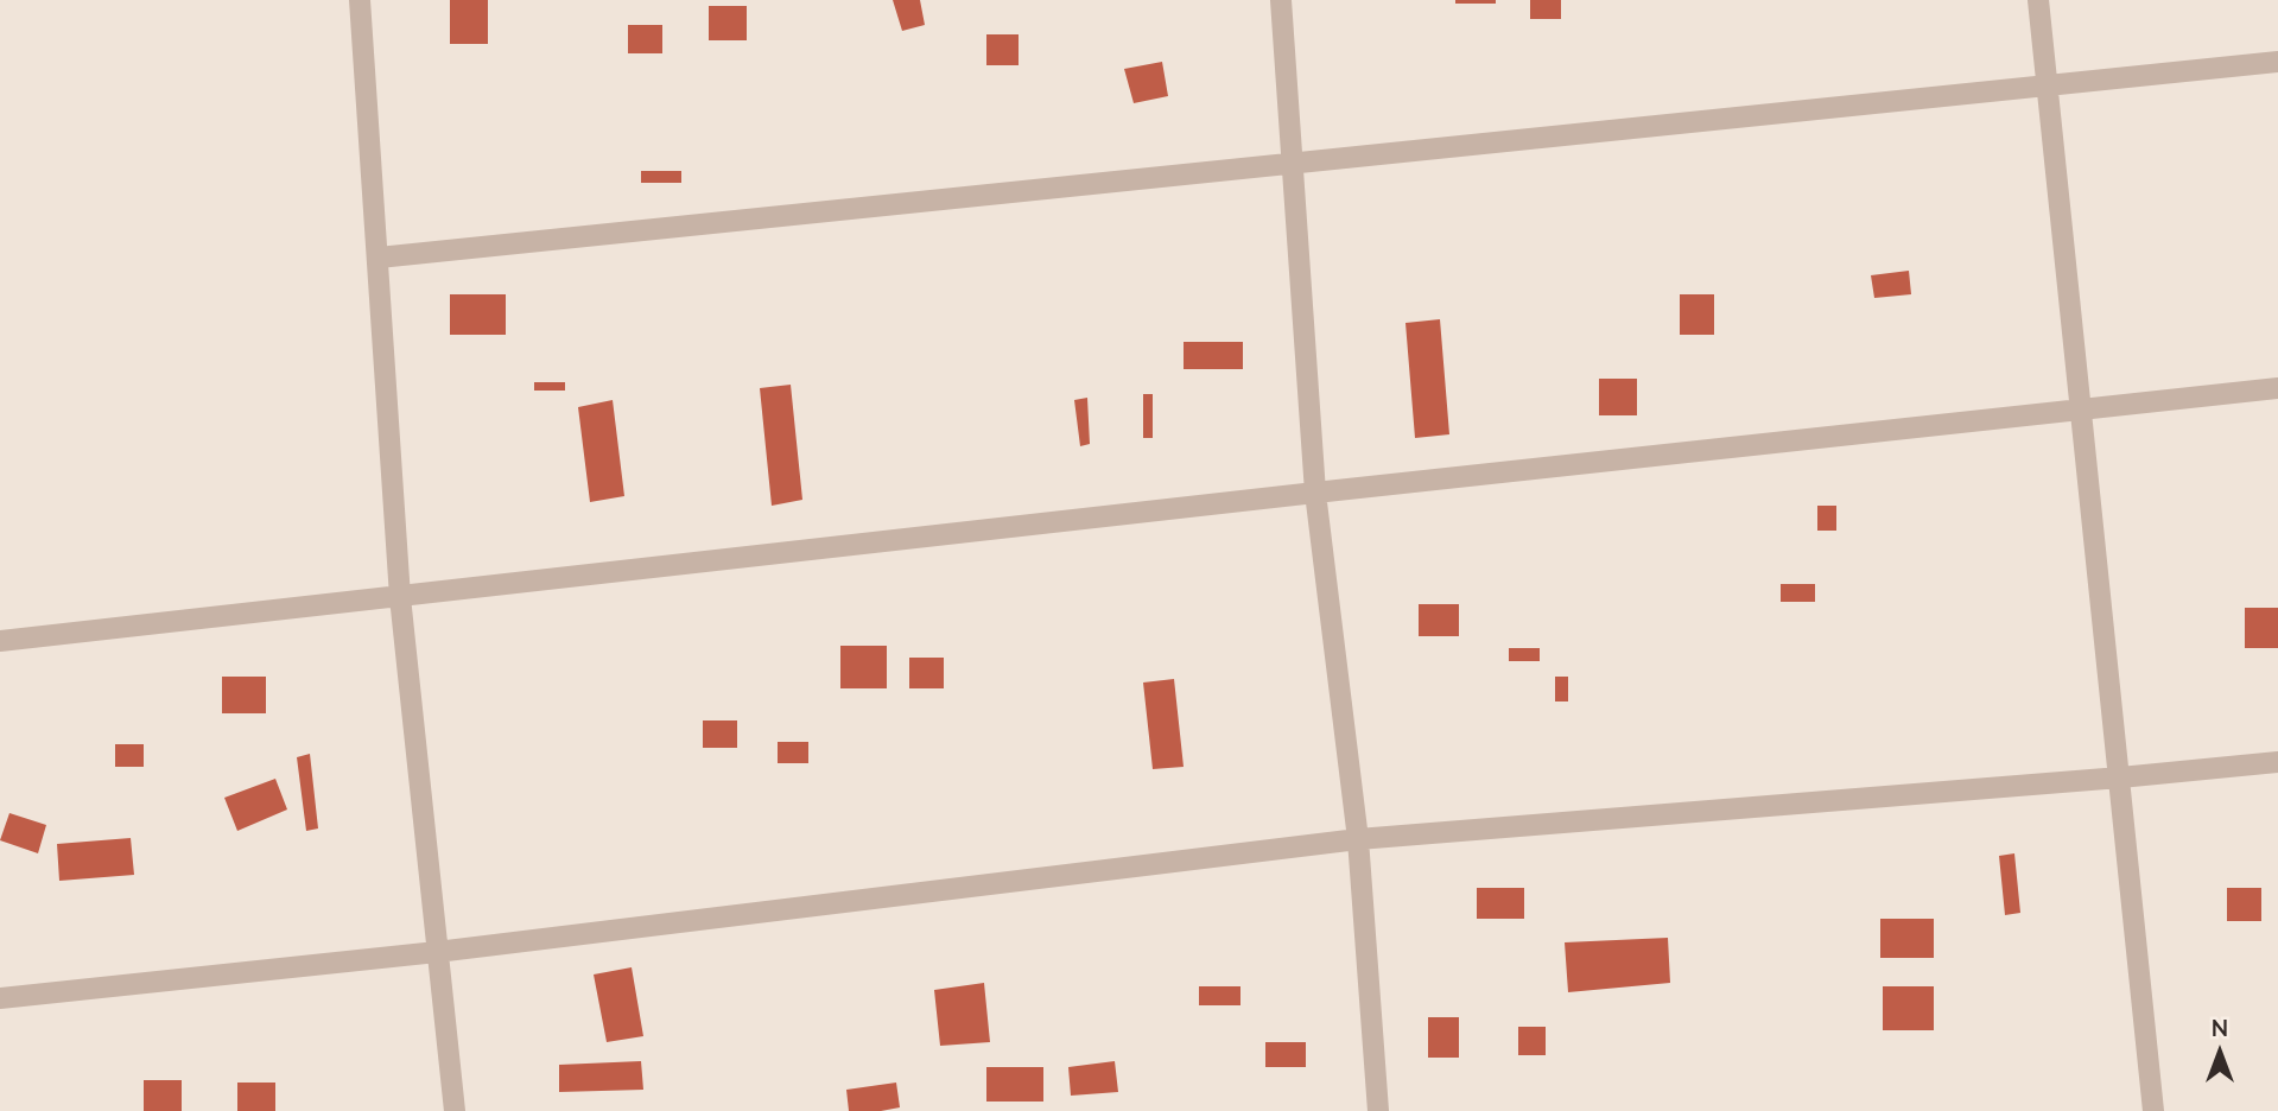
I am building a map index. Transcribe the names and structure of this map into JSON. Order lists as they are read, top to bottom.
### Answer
{
  "north": "top"
}
